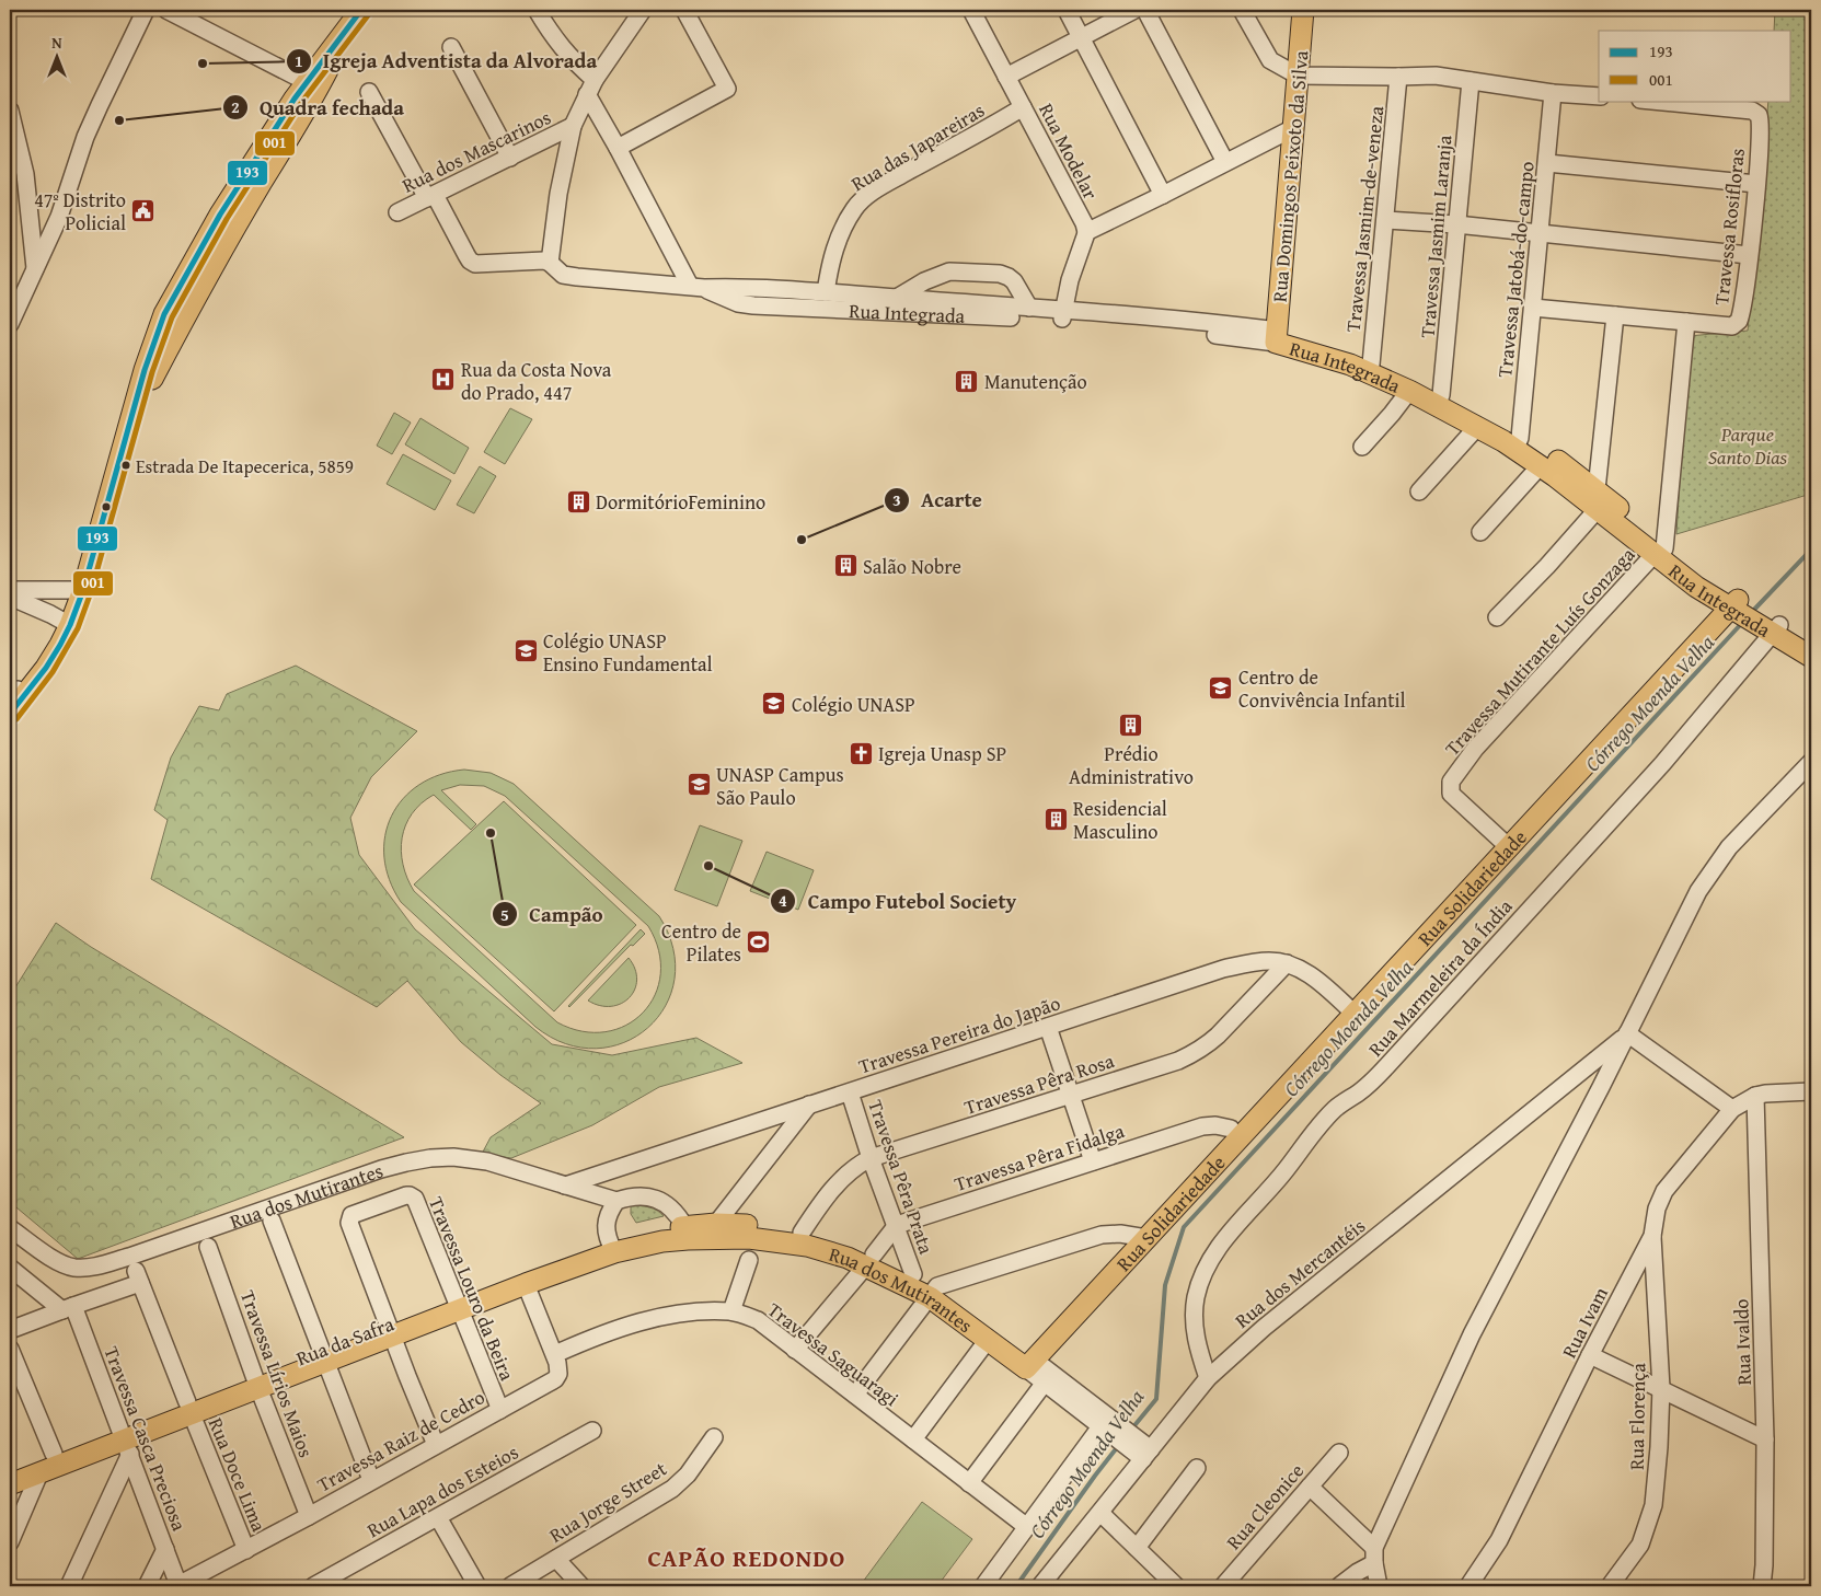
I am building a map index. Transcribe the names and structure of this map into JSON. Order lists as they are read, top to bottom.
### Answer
{
  "streets": {
    "main road": [
      "Rua Domingos Peixoto da Silva",
      "Rua Integrada",
      "Rua Solidariedade",
      "Rua dos Mutirantes",
      "Rua da Safra"
    ],
    "street": [
      "Rua das Japareiras",
      "Rua dos Mascarinos",
      "Rua Modelar",
      "Travessa Jasmim-de-veneza",
      "Travessa Rosifloras",
      "Travessa Jasmim Laranja",
      "Travessa Jatobá-do-campo",
      "Travessa Mutirante Luís Gonzaga",
      "Rua Marmeleira da Índia",
      "Travessa Pereira do Japão",
      "Travessa Pêra Rosa",
      "Travessa Pêra Fidalga",
      "Travessa Pêra Prata",
      "Rua dos Mercantéis",
      "Travessa Louro da Beira",
      "Rua Ivam",
      "Rua Ivaldo",
      "Travessa Saguaragi",
      "Travessa Lírios Maios",
      "Rua Florença",
      "Travessa Casca Preciosa",
      "Travessa Raiz de Cedro",
      "Rua Doce Lima",
      "Rua Lapa dos Esteios",
      "Rua Jorge Street",
      "Rua Cleonice"
    ]
  },
  "crossings": [
    ["Rua das Japareiras", "Rua Modelar"],
    ["Rua das Japareiras", "Rua Integrada"],
    ["Rua dos Mascarinos", "Rua Integrada"],
    ["Rua Domingos Peixoto da Silva", "Rua Integrada"],
    ["Travessa Jasmim-de-veneza", "Rua Integrada"],
    ["Travessa Rosifloras", "Travessa Jatobá-do-campo"],
    ["Travessa Jasmim Laranja", "Rua Integrada"],
    ["Travessa Jatobá-do-campo", "Rua Integrada"],
    ["Rua Integrada", "Travessa Mutirante Luís Gonzaga"],
    ["Rua Integrada", "Rua Solidariedade"],
    ["Rua Integrada", "Rua Marmeleira da Índia"],
    ["Travessa Mutirante Luís Gonzaga", "Rua Solidariedade"],
    ["Rua Solidariedade", "Travessa Pereira do Japão"],
    ["Rua Solidariedade", "Travessa Pêra Fidalga"],
    ["Rua Solidariedade", "Rua dos Mutirantes"],
    ["Rua Marmeleira da Índia", "Rua dos Mercantéis"],
    ["Travessa Pereira do Japão", "Travessa Pêra Rosa"],
    ["Travessa Pereira do Japão", "Travessa Pêra Prata"],
    ["Travessa Pereira do Japão", "Rua dos Mutirantes"],
    ["Travessa Pêra Rosa", "Travessa Pêra Prata"],
    ["Travessa Pêra Rosa", "Rua dos Mutirantes"],
    ["Travessa Pêra Fidalga", "Travessa Pêra Prata"],
    ["Travessa Pêra Prata", "Rua dos Mutirantes"],
    ["Rua dos Mutirantes", "Rua dos Mercantéis"],
    ["Rua dos Mutirantes", "Rua da Safra"],
    ["Travessa Louro da Beira", "Rua da Safra"],
    ["Travessa Louro da Beira", "Travessa Raiz de Cedro"],
    ["Rua Ivam", "Rua Ivaldo"],
    ["Rua Ivam", "Rua Florença"],
    ["Rua da Safra", "Travessa Lírios Maios"],
    ["Rua da Safra", "Travessa Casca Preciosa"],
    ["Rua da Safra", "Travessa Raiz de Cedro"],
    ["Rua da Safra", "Rua Doce Lima"],
    ["Travessa Saguaragi", "Travessa Raiz de Cedro"],
    ["Travessa Lírios Maios", "Travessa Raiz de Cedro"],
    ["Travessa Casca Preciosa", "Travessa Raiz de Cedro"],
    ["Travessa Casca Preciosa", "Rua Doce Lima"],
    ["Travessa Raiz de Cedro", "Rua Doce Lima"]
  ],
  "districts": ["CAPÃO REDONDO"],
  "water": ["Córrego Moenda Velha"],
  "parks": ["Parque Santo Dias"],
  "places": {
    "other": [
      "Igreja Adventista da Alvorada",
      "Quadra fechada",
      "Estrada De Itapecerica, 5859",
      "Acarte",
      "Campão",
      "Campo Futebol Society"
    ],
    "public building": ["47º Distrito Policial"],
    "hospital": ["Rua da Costa Nova do Prado, 447"],
    "building": [
      "Manutenção",
      "DormitórioFeminino",
      "Salão Nobre",
      "Prédio Administrativo",
      "Residencial Masculino"
    ],
    "school or university": [
      "Colégio UNASP Ensino Fundamental",
      "Centro de Convivência Infantil",
      "Colégio UNASP",
      "UNASP Campus São Paulo"
    ],
    "church": ["Igreja Unasp SP"],
    "sports": ["Centro de Pilates"]
  },
  "lines": ["transit line 193", "transit line 001"],
  "legend": ["193", "001"],
  "north": "top"
}
